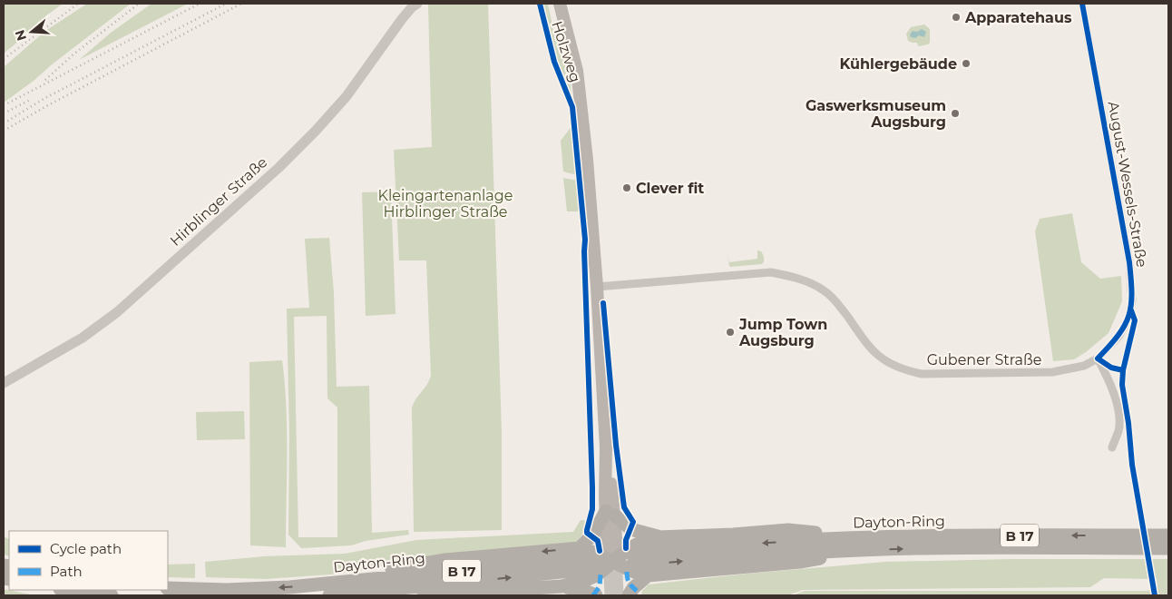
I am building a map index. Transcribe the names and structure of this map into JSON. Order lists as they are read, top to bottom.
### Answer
{
  "streets": {
    "highway": ["Dayton-Ring", "B 17"],
    "main road": ["Holzweg"],
    "street": ["August-Wessels-Straße", "Hirblinger Straße", "Gubener Straße"]
  },
  "crossings": [
    ["Holzweg", "Gubener Straße"],
    ["Holzweg", "Dayton-Ring"],
    ["August-Wessels-Straße", "Gubener Straße"]
  ],
  "parks": ["Kleingartenanlage Hirblinger Straße"],
  "places": [
    "Apparatehaus",
    "Kühlergebäude",
    "Gaswerksmuseum Augsburg",
    "Clever fit",
    "Jump Town Augsburg"
  ],
  "legend": ["Cycle path", "Path"],
  "north": "left"
}
